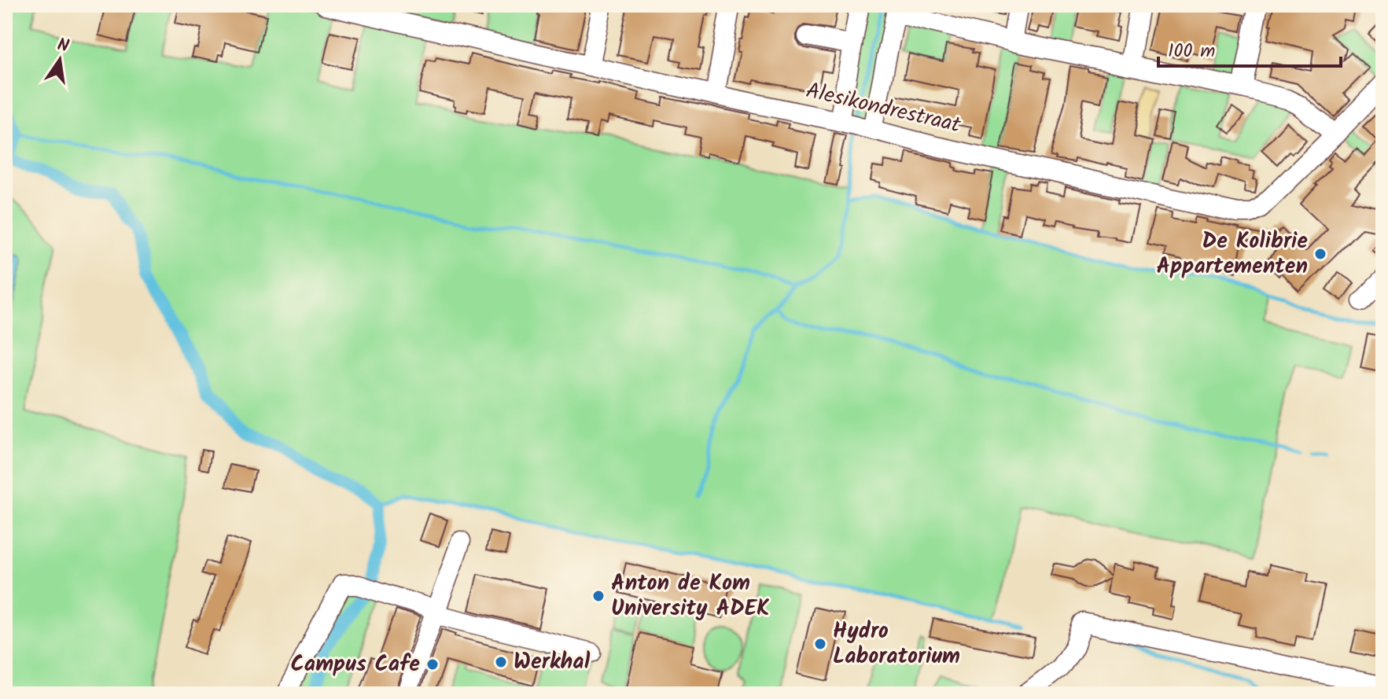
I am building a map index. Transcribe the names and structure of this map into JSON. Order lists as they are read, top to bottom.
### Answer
{
  "streets": {
    "street": ["Alesikondrestraat"]
  },
  "places": [
    "De Kolibrie Appartementen",
    "Anton de Kom University ADEK",
    "Hydro Laboratorium",
    "Werkhal",
    "Campus Cafe"
  ],
  "scale_bar": "100 m",
  "north": "top"
}
